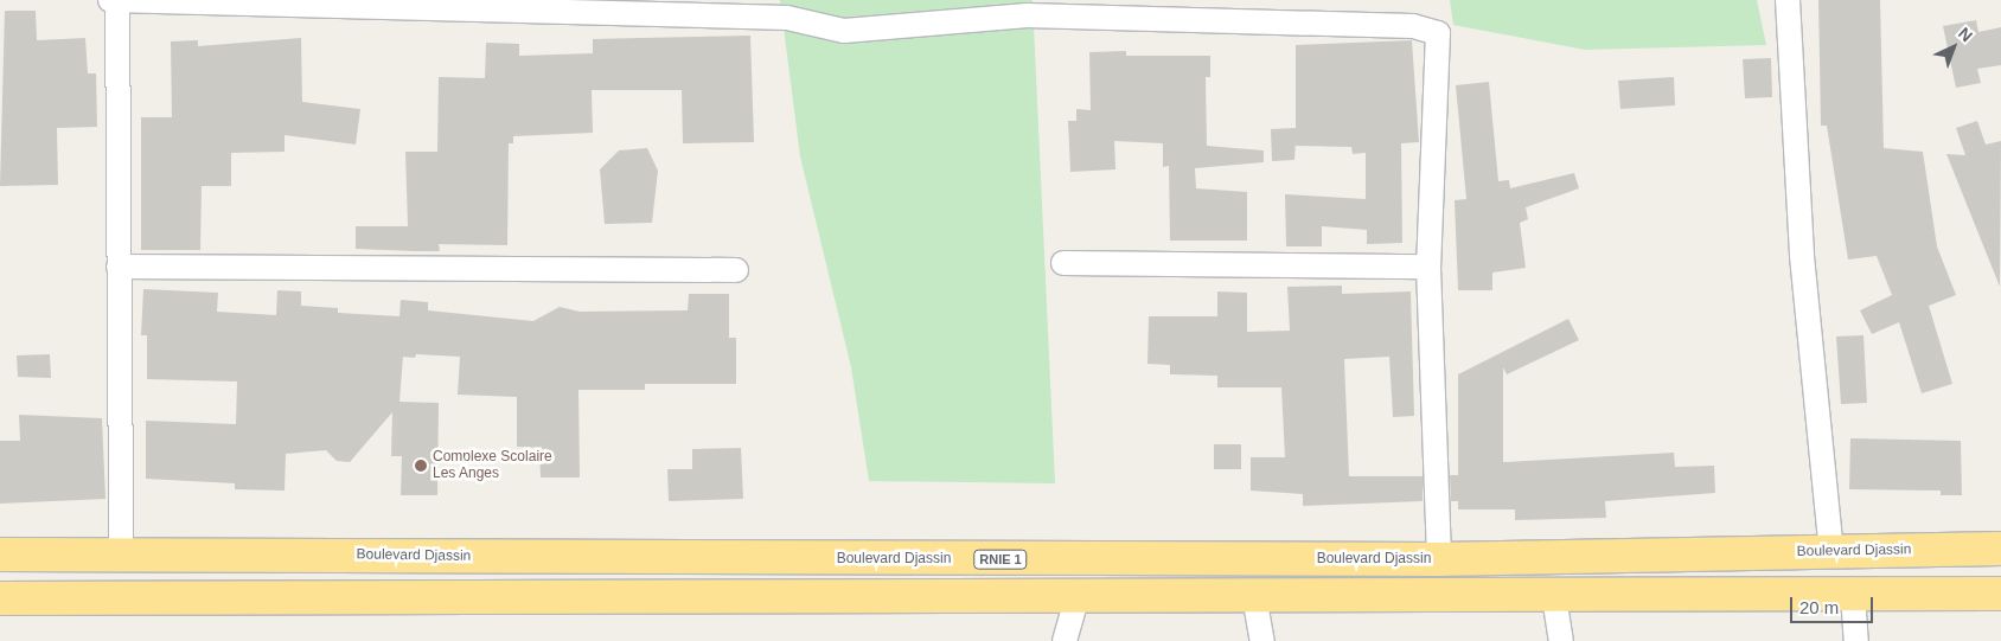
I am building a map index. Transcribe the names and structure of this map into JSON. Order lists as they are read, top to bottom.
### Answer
{
  "streets": {
    "highway": ["Boulevard Djassin", "RNIE 1"]
  },
  "places": ["Complexe Scolaire Les Anges"],
  "scale_bar": "20 m",
  "north": "top right"
}
